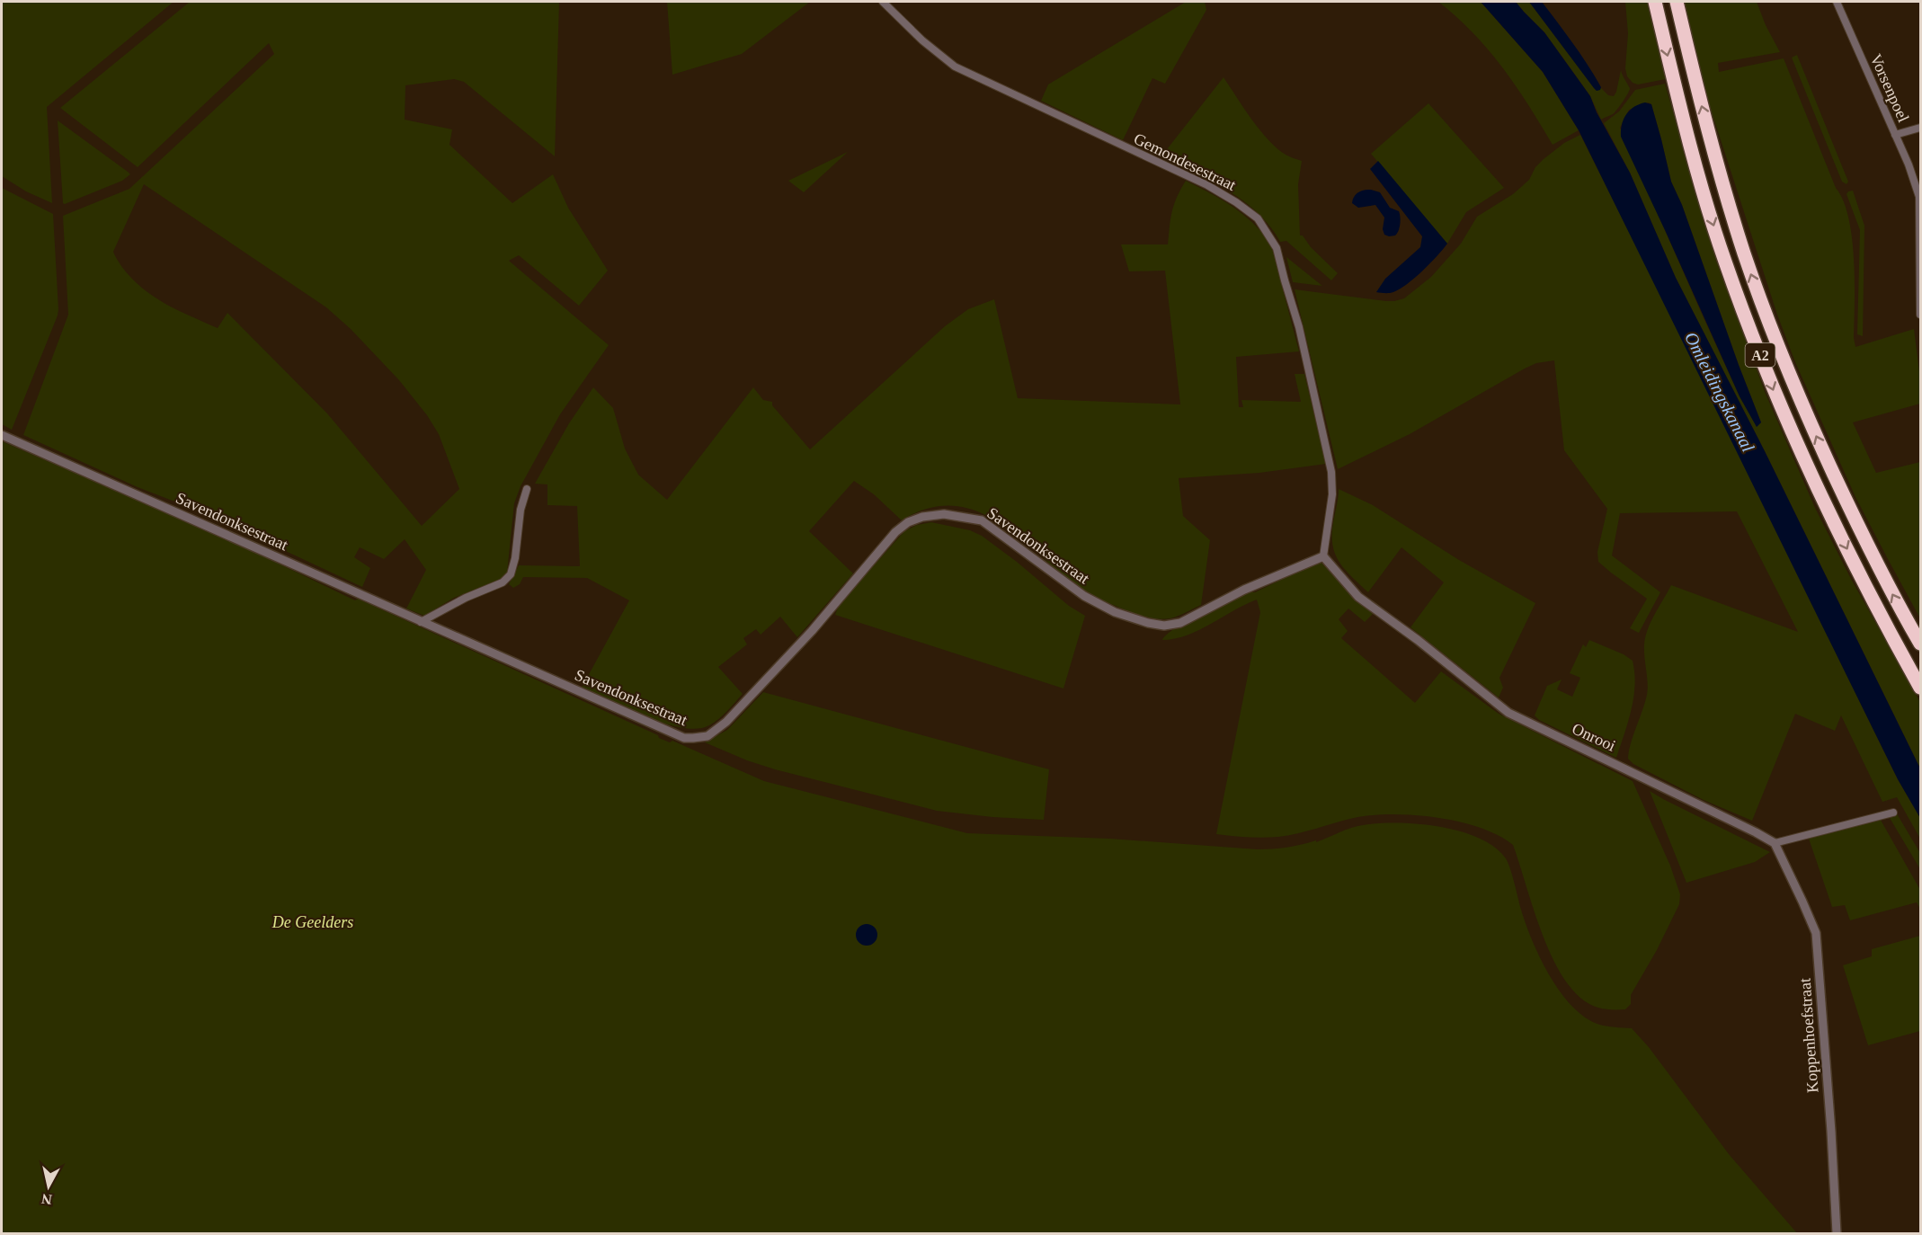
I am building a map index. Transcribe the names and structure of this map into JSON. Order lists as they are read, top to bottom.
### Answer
{
  "streets": {
    "highway": ["A2"],
    "street": [
      "Vorsenpoel",
      "Gemondesestraat",
      "Savendonksestraat",
      "Onrooi",
      "Koppenhoefstraat"
    ]
  },
  "crossings": [
    ["Gemondesestraat", "Savendonksestraat"],
    ["Gemondesestraat", "Onrooi"],
    ["Savendonksestraat", "Onrooi"],
    ["Onrooi", "Koppenhoefstraat"]
  ],
  "water": ["Omleidingskanaal"],
  "parks": ["De Geelders"],
  "north": "bottom"
}
